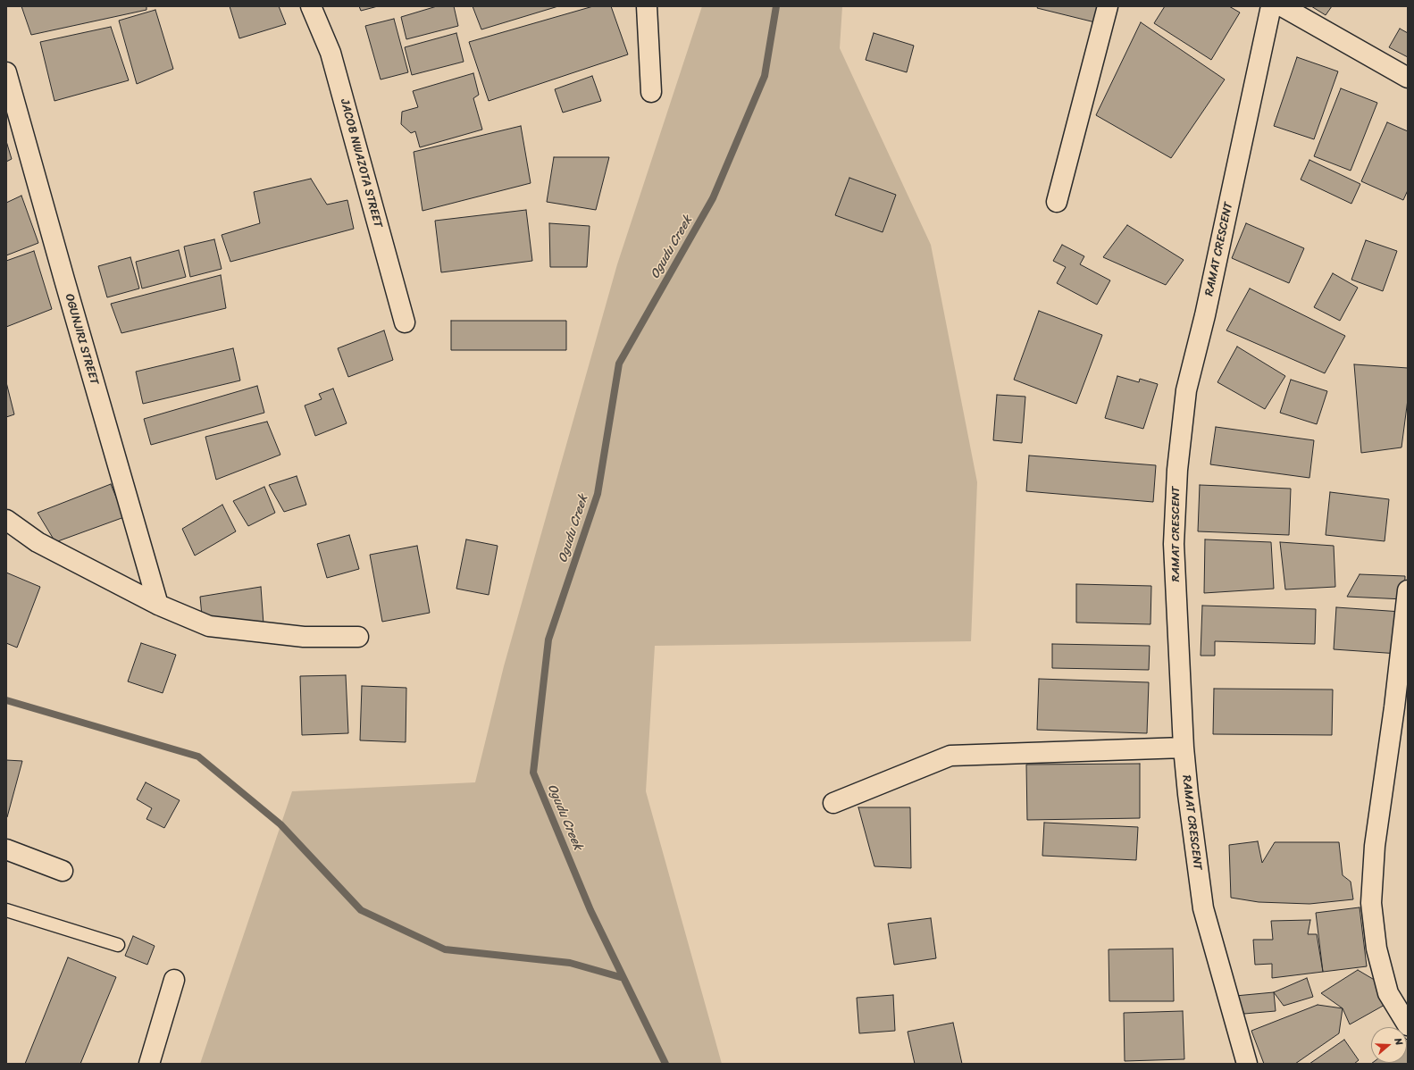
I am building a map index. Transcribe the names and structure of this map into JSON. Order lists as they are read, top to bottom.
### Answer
{
  "streets": {
    "street": ["JACOB NWAZOTA STREET", "RAMAT CRESCENT", "OGUNJIRI STREET"]
  },
  "water": ["Ogudu Creek"],
  "north": "right"
}
